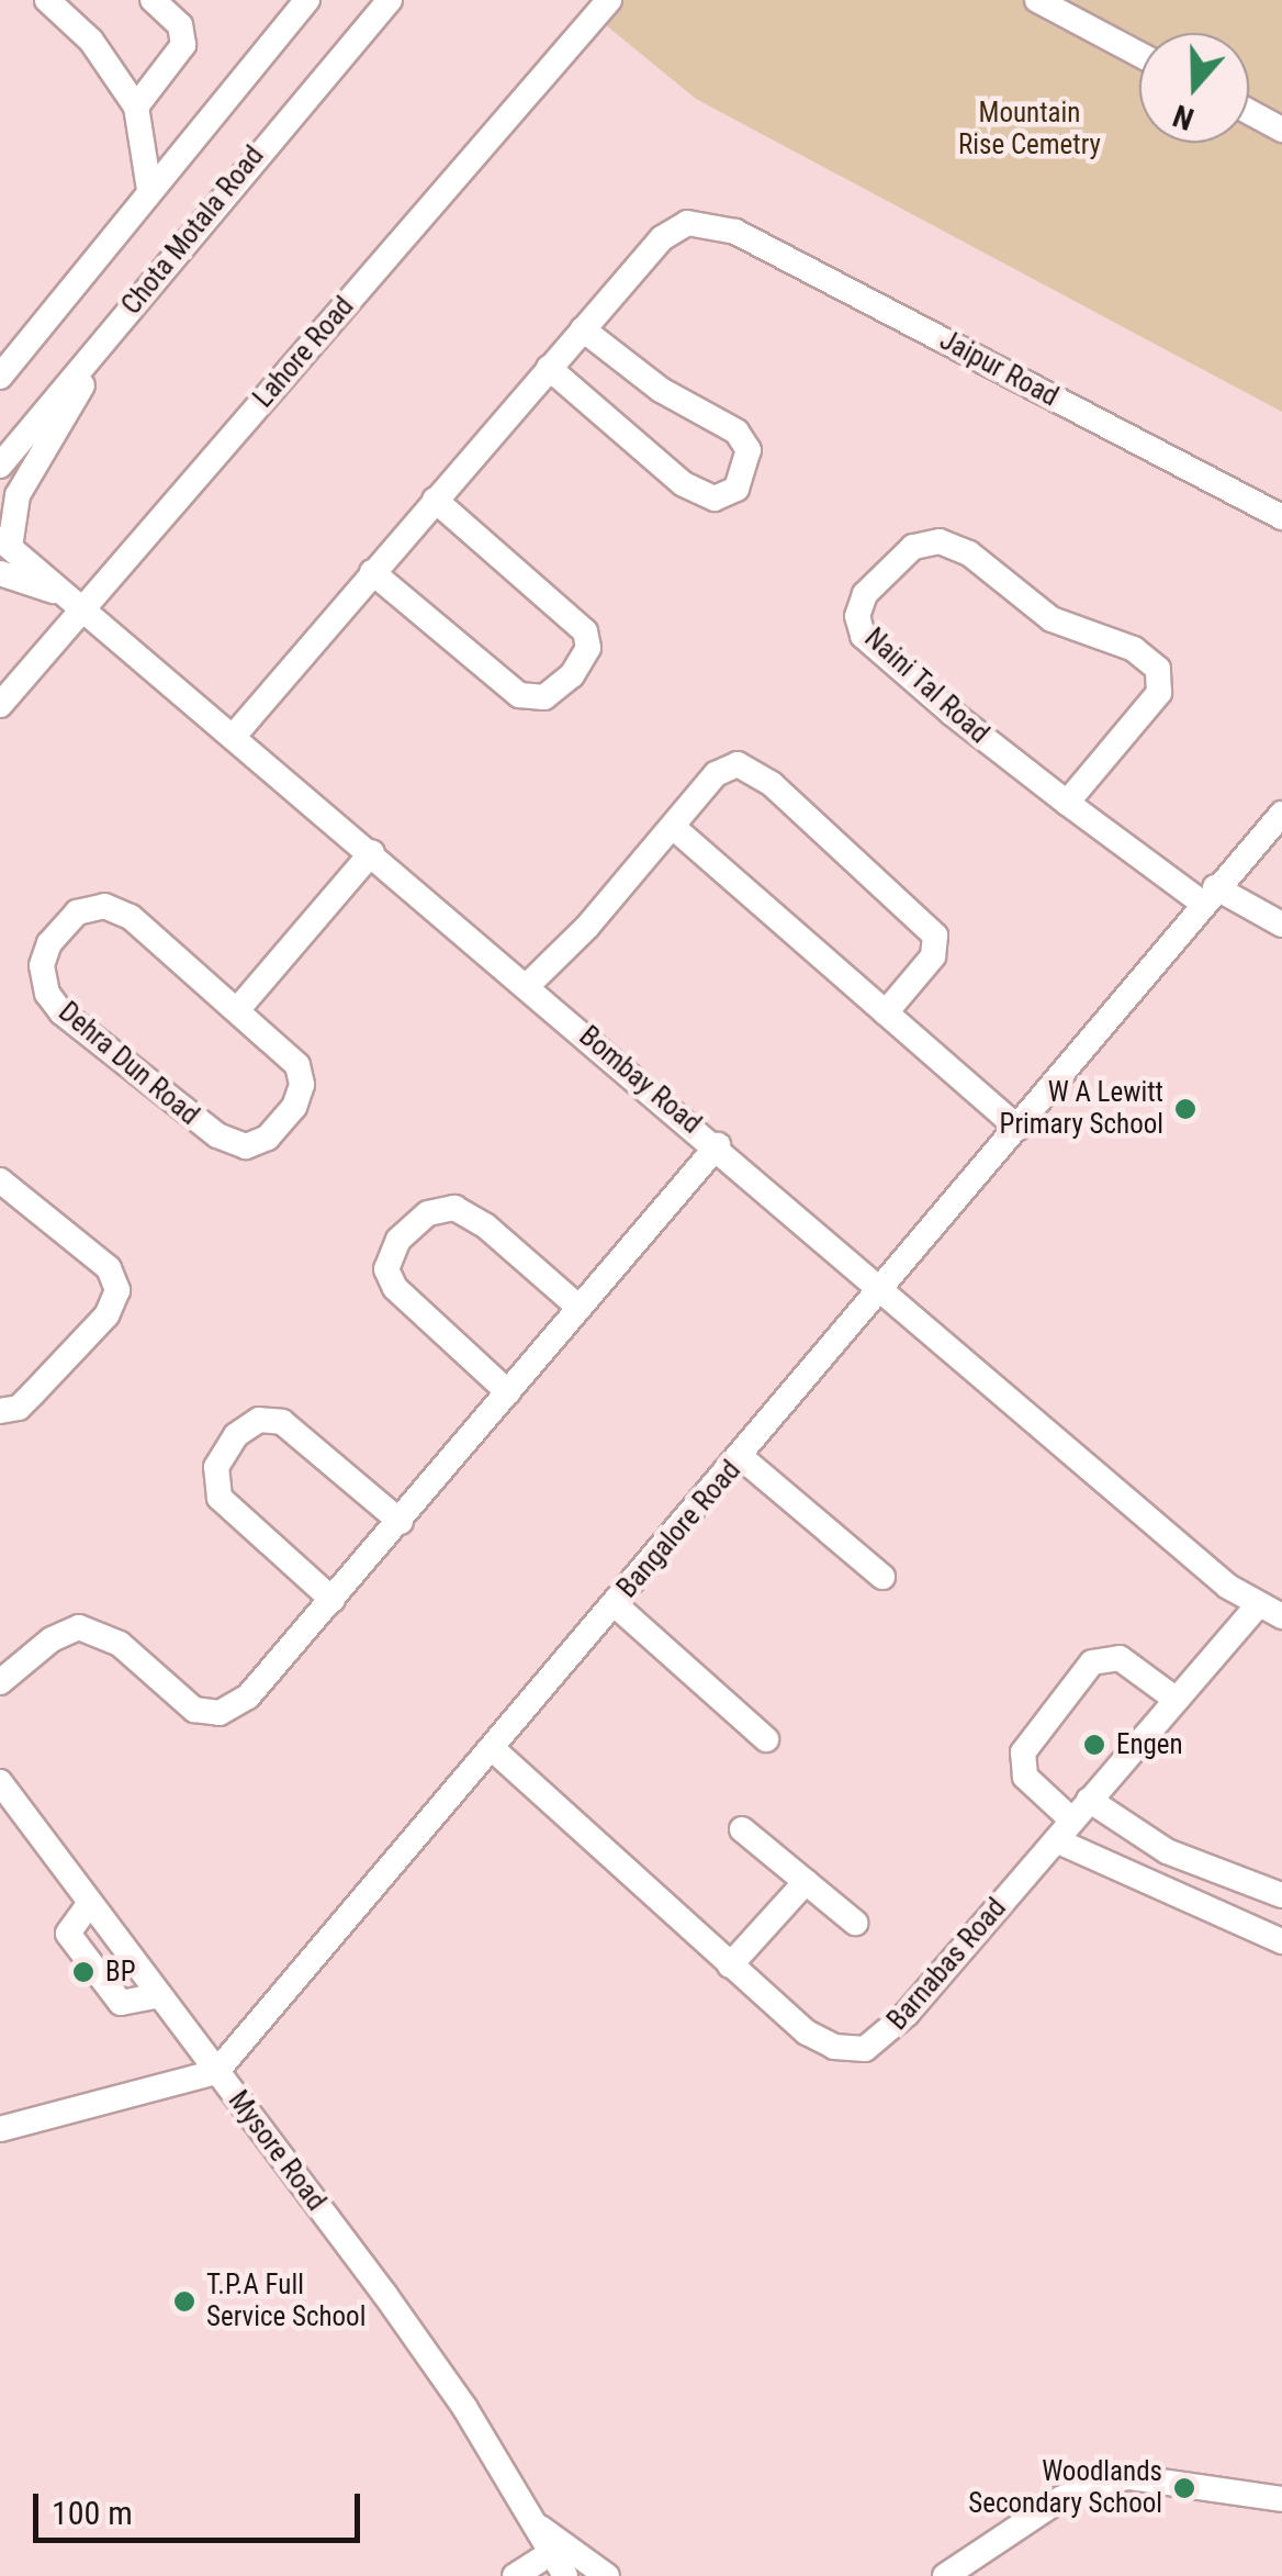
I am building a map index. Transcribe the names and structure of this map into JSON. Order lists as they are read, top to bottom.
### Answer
{
  "streets": {
    "street": [
      "Chota Motala Road",
      "Lahore Road",
      "Jaipur Road",
      "Naini Tal Road",
      "Dehra Dun Road",
      "Bombay Road",
      "Bangalore Road",
      "Barnabas Road",
      "Mysore Road"
    ]
  },
  "crossings": [
    ["Lahore Road", "Bombay Road"],
    ["Naini Tal Road", "Bangalore Road"],
    ["Bombay Road", "Bangalore Road"],
    ["Bombay Road", "Barnabas Road"],
    ["Bangalore Road", "Barnabas Road"],
    ["Bangalore Road", "Mysore Road"]
  ],
  "parks": ["Mountain Rise Cemetry"],
  "places": [
    "W A Lewitt Primary School",
    "Engen",
    "BP",
    "T.P.A Full Service School",
    "Woodlands Secondary School"
  ],
  "scale_bar": "100 m",
  "north": "bottom"
}
